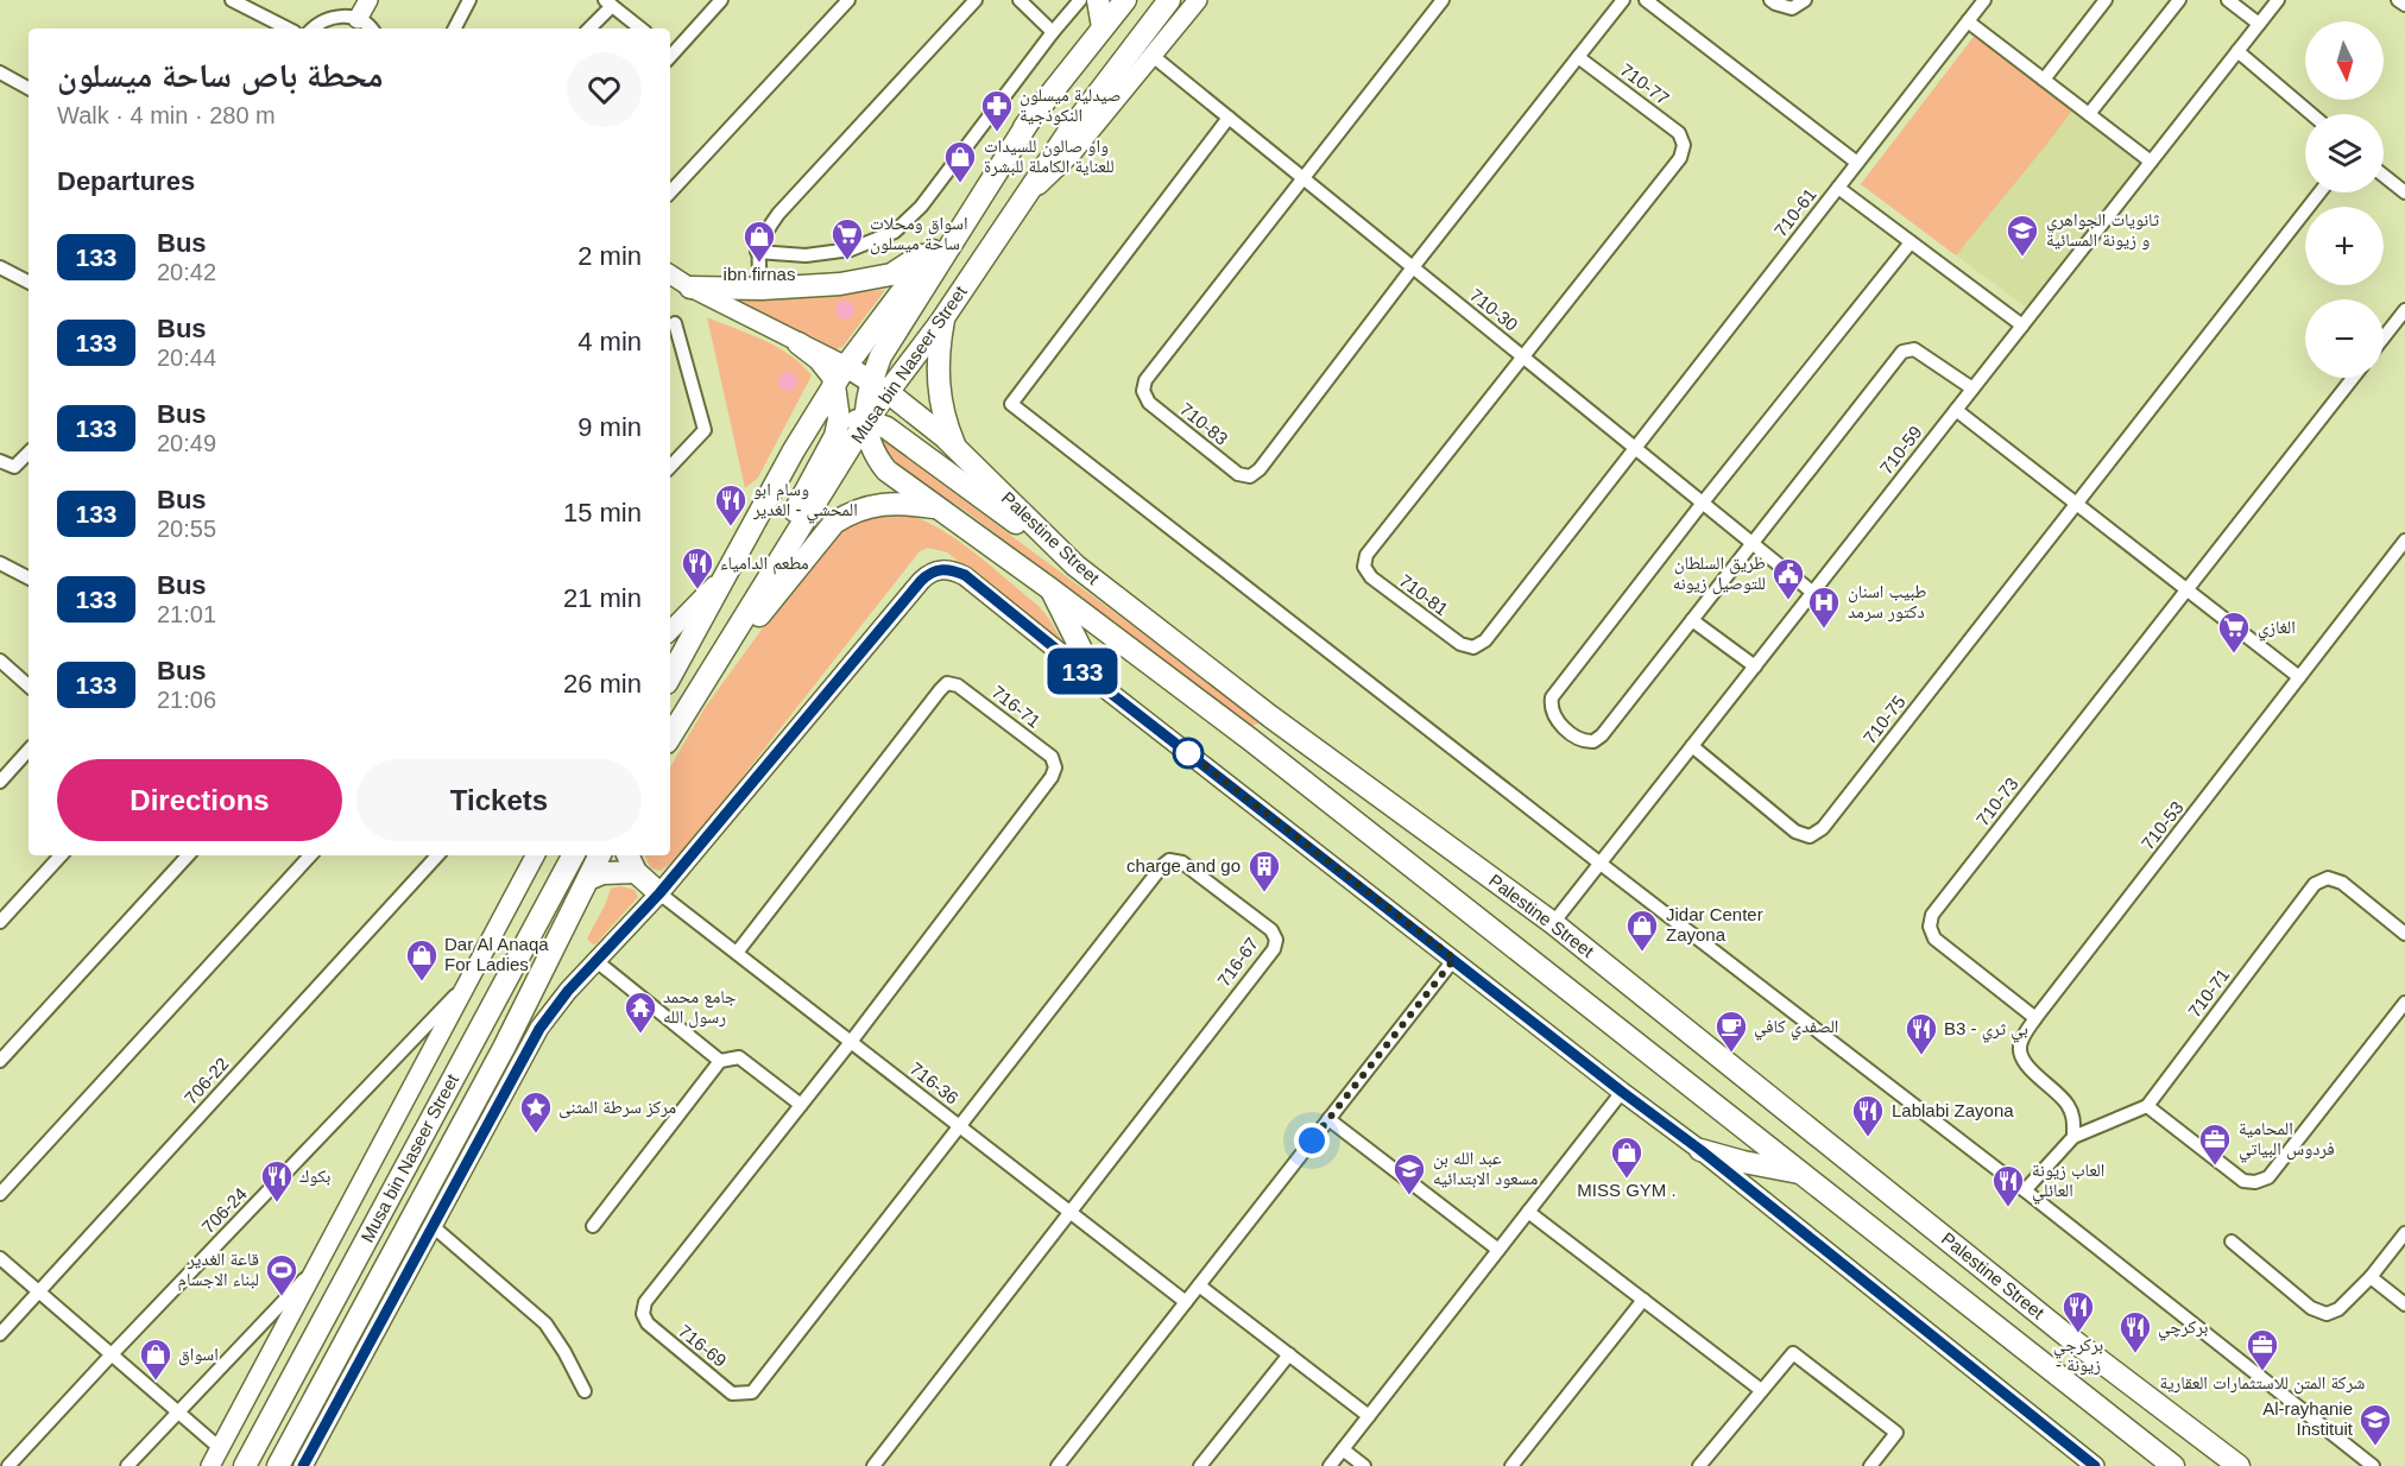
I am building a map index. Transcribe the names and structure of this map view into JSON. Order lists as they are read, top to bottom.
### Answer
{
  "streets": {
    "main road": ["Musa bin Naseer Street", "Palestine Street"],
    "street": [
      "710-77",
      "710-61",
      "710-30",
      "710-83",
      "710-59",
      "710-81",
      "716-71",
      "710-75",
      "710-73",
      "710-53",
      "716-67",
      "710-71",
      "706-22",
      "716-36",
      "706-24",
      "716-69"
    ]
  },
  "crossings": [
    ["710-77", "710-30"],
    ["710-77", "710-81"],
    ["710-61", "710-30"],
    ["710-61", "710-81"],
    ["710-30", "710-83"],
    ["710-30", "710-59"],
    ["710-30", "710-81"],
    ["Musa bin Naseer Street", "Palestine Street"],
    ["710-59", "Palestine Street"],
    ["710-59", "710-75"],
    ["716-71", "716-36"],
    ["716-71", "716-69"],
    ["710-73", "710-53"],
    ["716-67", "716-36"],
    ["716-67", "716-69"],
    ["716-36", "716-69"]
  ],
  "places": {
    "pharmacy": ["صيدلية ميسلون النكوذجية"],
    "shop": [
      "واو صالون للسيدات للعناية الكاملة للبشرة",
      "ibn firnas",
      "Jidar Center Zayona",
      "Dar Al Anaqa For Ladies",
      "MISS GYM .",
      "اسواق"
    ],
    "school or university": ["ثانويات الجواهري و زيونة المسائية", "عبد الله بن مسعود الابتدائيه", "Al-rayhanie Instituit"],
    "supermarket": ["اسواق ومحلات ساحة ميسلون", "الغازي"],
    "restaurant": [
      "وسام ابو المحشي - الغدير",
      "مطعم الدامياء",
      "B3 - بي ثري",
      "Lablabi Zayona",
      "بكوك",
      "العاب زيونة العائلي",
      "بركرجي - زيونة",
      "بركرچي"
    ],
    "public building": ["طريق السلطان للتوصيل زيونه"],
    "hospital": ["طبيب اسنان دكتور سرمد"],
    "building": ["charge and go"],
    "temple": ["جامع محمد رسول الله"],
    "cafe": ["الصفدي كافي"],
    "place": ["مركز سرطة المثنى"],
    "office": ["المحامية فردوس البياتي", "شركة المتن للاستثمارات العقارية"],
    "sports": ["قاعة الغدير لبناء الاجسام"]
  },
  "lines": ["bus line 133"],
  "north": "bottom",
  "page": {
    "on_map": "133",
    "map_buttons": ["+", "−"],
    "heading": [
      ["محطة باص ساحة ميسلون", "Walk · 4 min · 280 m"],
      "Departures"
    ],
    "list": [
      {
        "mark": "133",
        "name": "Bus",
        "note": "20:42",
        "value": "2 min"
      },
      {
        "mark": "133",
        "name": "Bus",
        "note": "20:44",
        "value": "4 min"
      },
      {
        "mark": "133",
        "name": "Bus",
        "note": "20:49",
        "value": "9 min"
      },
      {
        "mark": "133",
        "name": "Bus",
        "note": "20:55",
        "value": "15 min"
      },
      {
        "mark": "133",
        "name": "Bus",
        "note": "21:01",
        "value": "21 min"
      },
      {
        "mark": "133",
        "name": "Bus",
        "note": "21:06",
        "value": "26 min"
      }
    ],
    "buttons": ["Directions", "Tickets"]
  }
}
